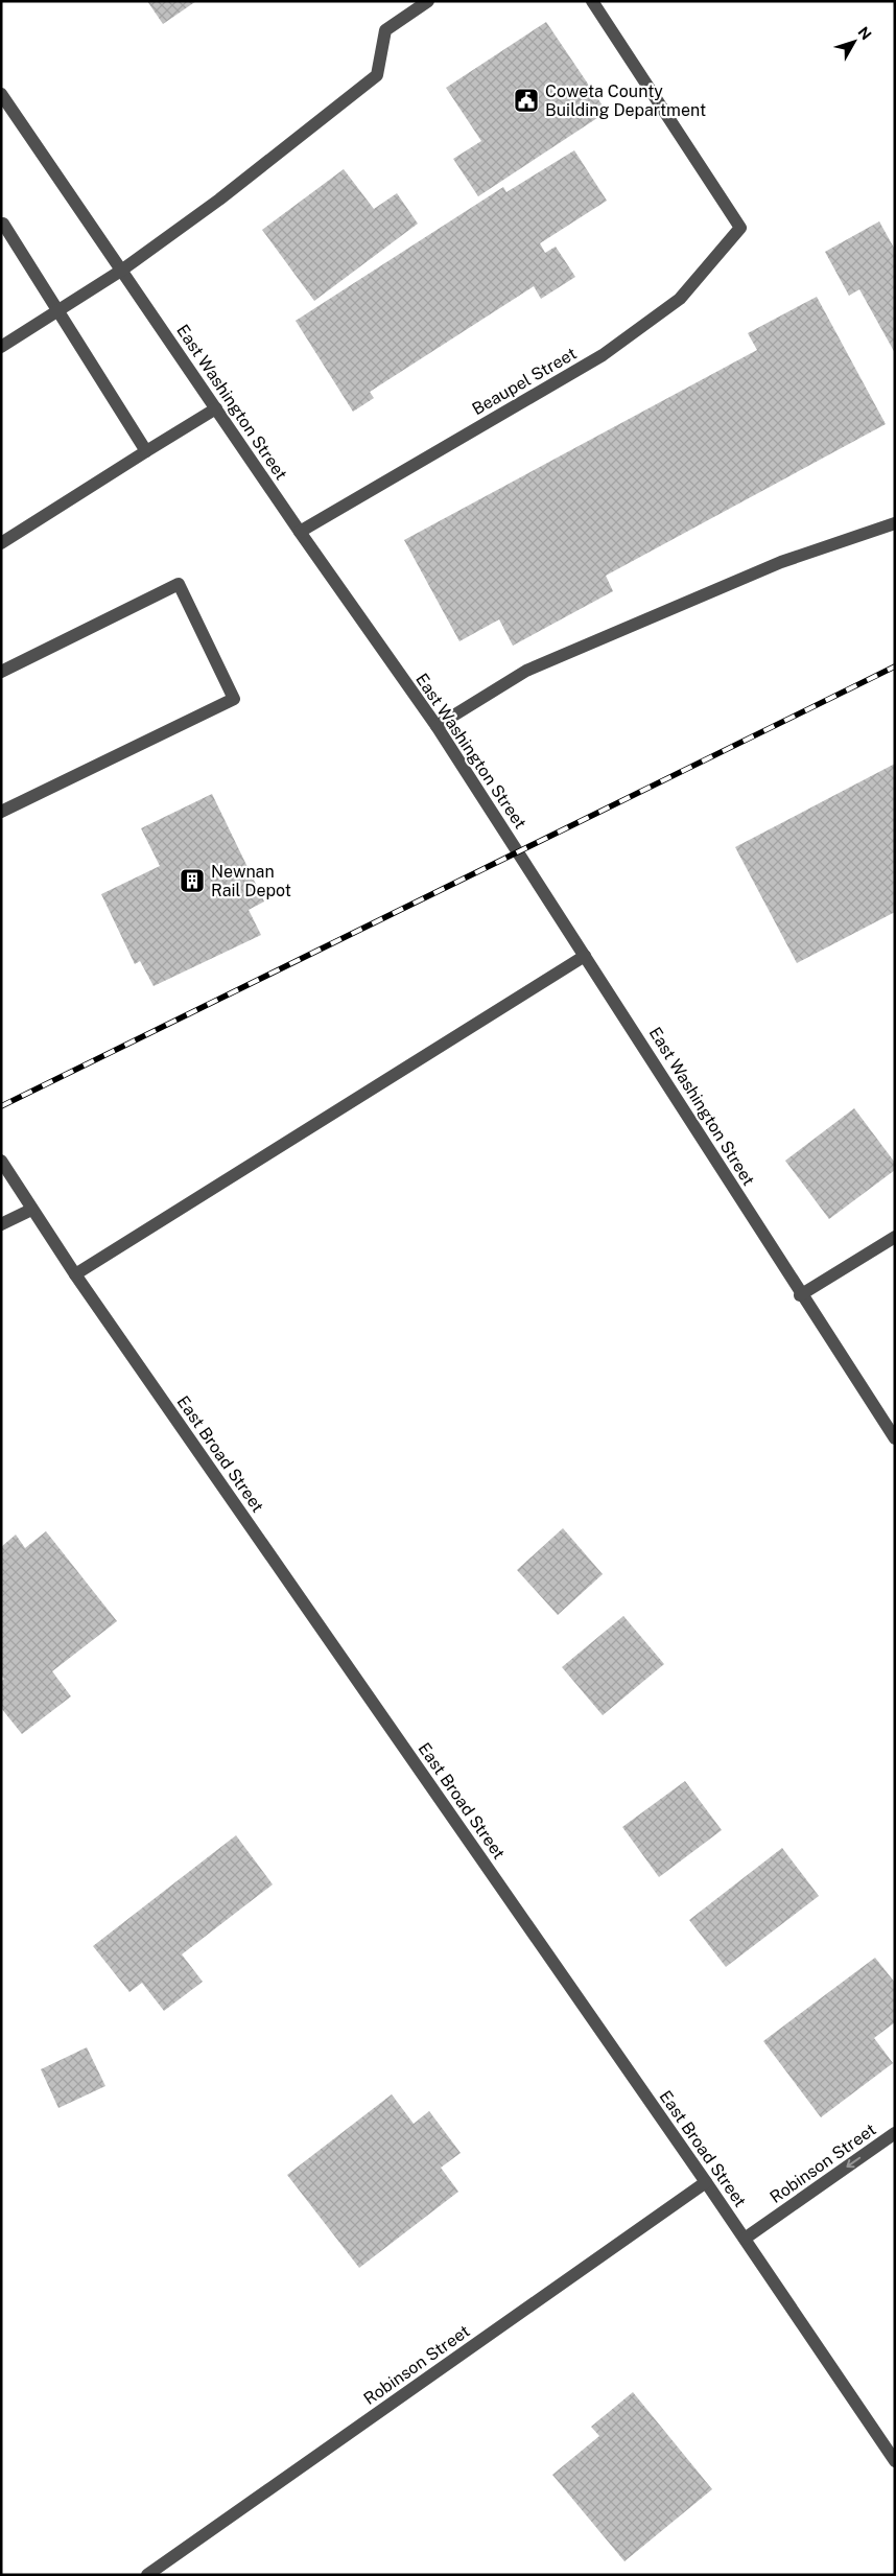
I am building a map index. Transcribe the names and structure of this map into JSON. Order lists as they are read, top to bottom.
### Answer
{
  "streets": {
    "street": [
      "Beaupel Street",
      "East Washington Street",
      "East Broad Street",
      "Robinson Street"
    ]
  },
  "crossings": [
    ["Beaupel Street", "East Washington Street"],
    ["East Broad Street", "Robinson Street"]
  ],
  "places": {
    "public building": ["Coweta County Building Department"],
    "building": ["Newnan Rail Depot"]
  },
  "north": "top right"
}
